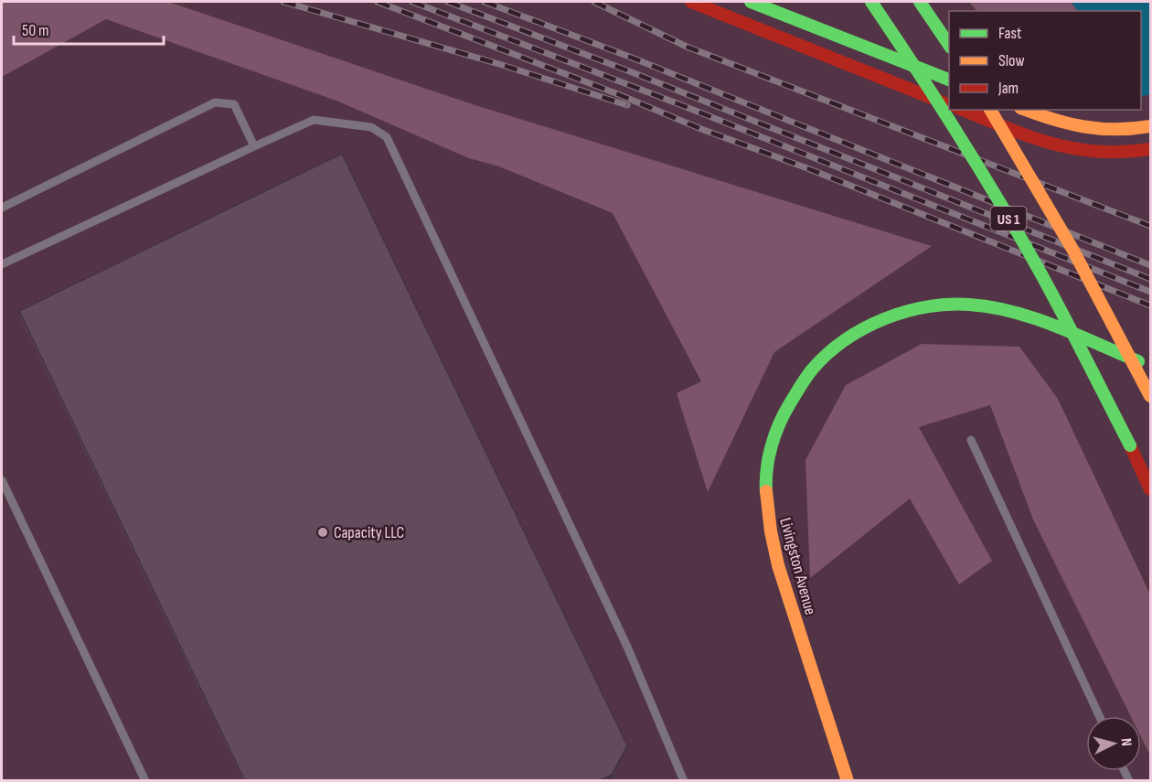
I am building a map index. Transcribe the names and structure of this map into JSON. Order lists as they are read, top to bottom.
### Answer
{
  "streets": {
    "main road": ["US 1", "Livingston Avenue"]
  },
  "places": ["Capacity LLC"],
  "legend": ["Fast", "Slow", "Jam"],
  "scale_bar": "50 m",
  "north": "right"
}
